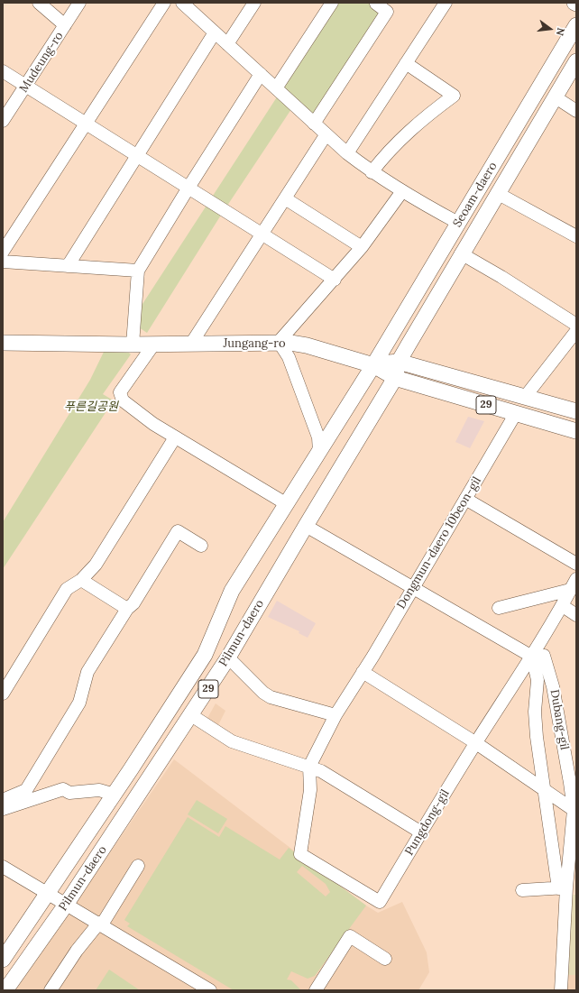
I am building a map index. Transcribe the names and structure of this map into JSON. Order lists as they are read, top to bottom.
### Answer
{
  "streets": {
    "main road": [
      "Seoam-daero",
      "Jungang-ro",
      "29",
      "Pilmun-daero"
    ],
    "street": [
      "Mudeung-ro",
      "Dongmun-daero 10beon-gil",
      "Dubang-gil",
      "Pungdong-gil"
    ]
  },
  "crossings": [
    ["Seoam-daero", "Jungang-ro"],
    ["Seoam-daero", "29"],
    ["Seoam-daero", "Pilmun-daero"],
    ["Jungang-ro", "29"],
    ["Jungang-ro", "Pilmun-daero"],
    ["29", "Dongmun-daero 10beon-gil"],
    ["29", "Pilmun-daero"],
    ["Dongmun-daero 10beon-gil", "Pungdong-gil"],
    ["Dubang-gil", "Pungdong-gil"]
  ],
  "parks": ["푸른길공원"],
  "north": "right"
}
